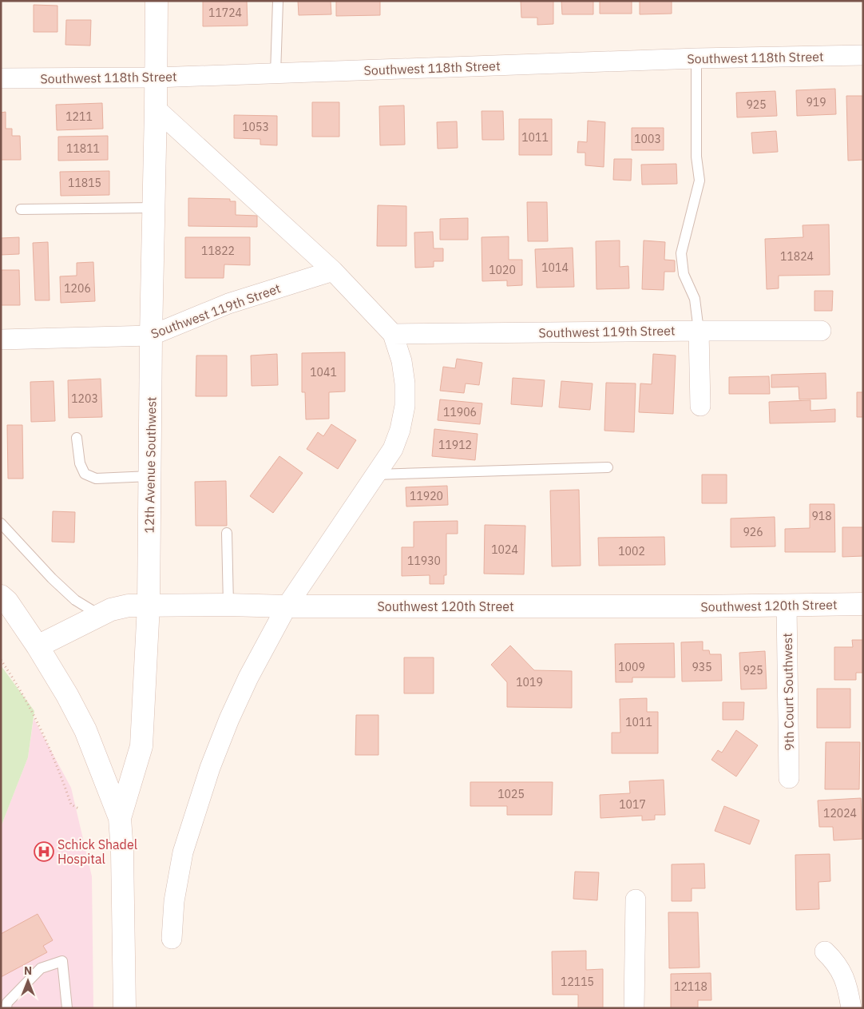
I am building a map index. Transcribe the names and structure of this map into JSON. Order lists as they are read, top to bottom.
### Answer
{
  "streets": {
    "street": [
      "Southwest 118th Street",
      "Southwest 119th Street",
      "12th Avenue Southwest",
      "Southwest 120th Street",
      "9th Court Southwest"
    ]
  },
  "crossings": [
    ["Southwest 118th Street", "12th Avenue Southwest"],
    ["Southwest 119th Street", "12th Avenue Southwest"],
    ["12th Avenue Southwest", "Southwest 120th Street"],
    ["Southwest 120th Street", "9th Court Southwest"]
  ],
  "places": {
    "hospital": ["Schick Shadel Hospital"]
  },
  "house_numbers": [
    "11724",
    "919",
    "925",
    "1211",
    "1053",
    "1011",
    "1003",
    "11811",
    "11815",
    "11822",
    "11824",
    "1014",
    "1020",
    "1206",
    "1041",
    "1203",
    "11906",
    "11912",
    "11920",
    "918",
    "926",
    "1024",
    "1002",
    "11930",
    "1009",
    "935",
    "925",
    "1019",
    "1011",
    "1025",
    "1017",
    "12024",
    "12115",
    "12118"
  ],
  "north": "top"
}
